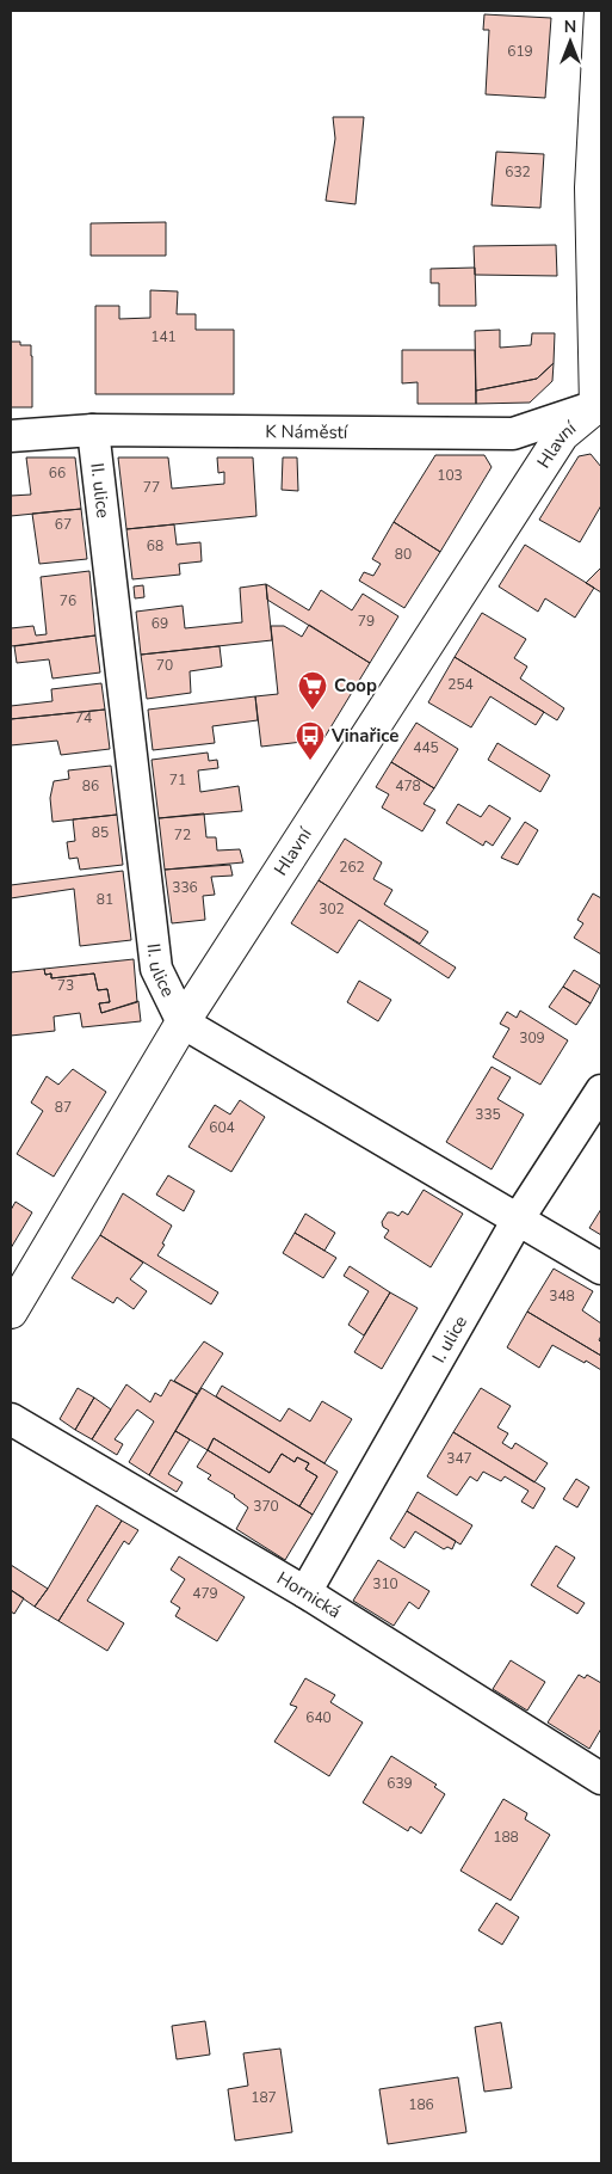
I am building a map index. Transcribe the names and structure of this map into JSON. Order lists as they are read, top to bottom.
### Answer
{
  "streets": {
    "street": [
      "K Náměstí",
      "Hlavní",
      "II. ulice",
      "I. ulice",
      "Hornická"
    ]
  },
  "crossings": [
    ["K Náměstí", "Hlavní"],
    ["K Náměstí", "II. ulice"],
    ["Hlavní", "II. ulice"],
    ["I. ulice", "Hornická"]
  ],
  "places": {
    "supermarket": ["Coop"],
    "bus stop": ["Vinařice"]
  },
  "house_numbers": [
    "619",
    "632",
    "141",
    "66",
    "103",
    "77",
    "67",
    "68",
    "80",
    "76",
    "79",
    "69",
    "70",
    "254",
    "74",
    "445",
    "71",
    "86",
    "478",
    "85",
    "72",
    "262",
    "336",
    "81",
    "302",
    "73",
    "309",
    "87",
    "335",
    "604",
    "348",
    "347",
    "370",
    "310",
    "479",
    "640",
    "639",
    "188",
    "187",
    "186"
  ],
  "north": "top"
}
